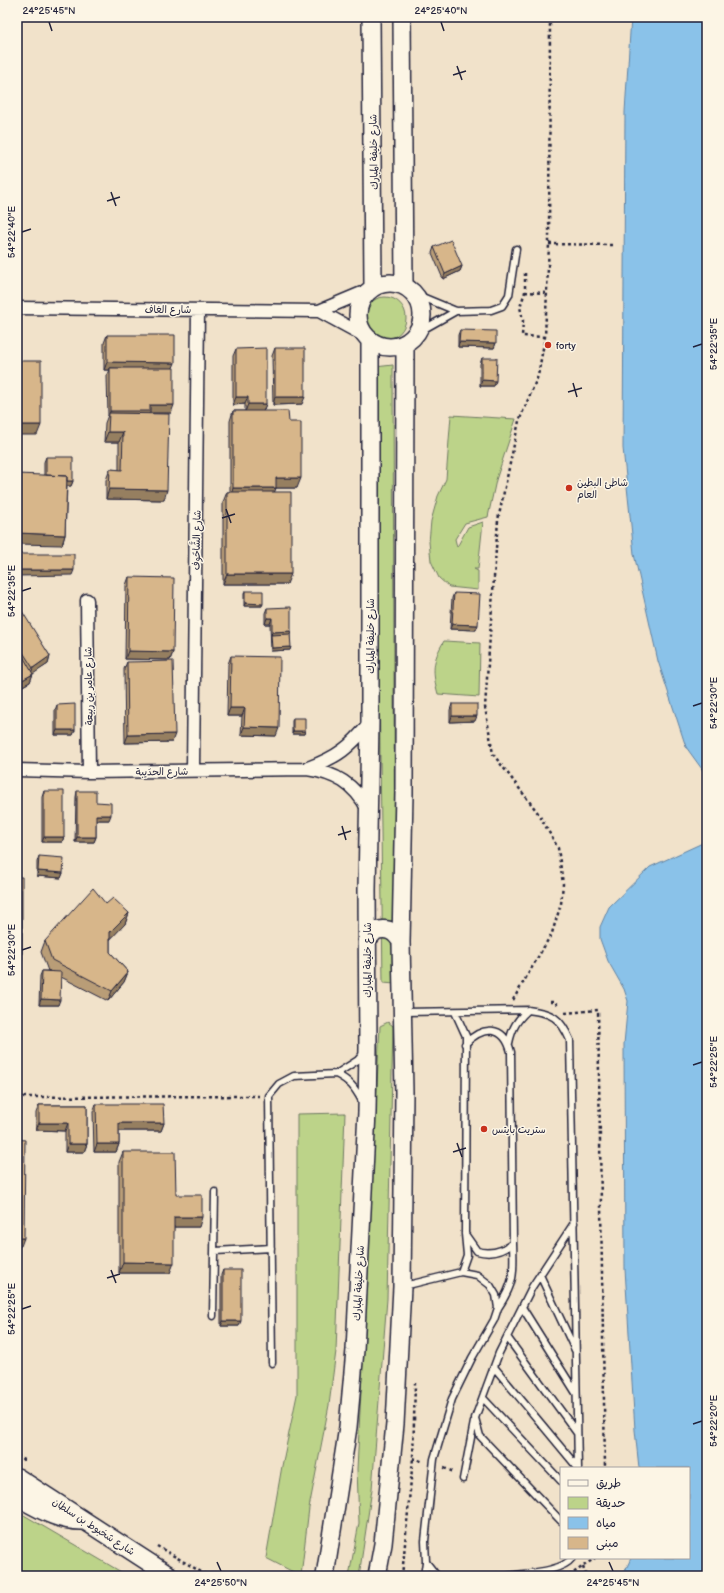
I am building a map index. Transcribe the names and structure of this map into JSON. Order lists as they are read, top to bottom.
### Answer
{
  "streets": {
    "street": [
      "شارع خليفة المبارك",
      "شارع الغاف",
      "شارع الشَّاحُوف",
      "شارع عامر بن ربيعة",
      "شارع الحدَيبة",
      "شارع شخبوط بن سلطان"
    ]
  },
  "crossings": [
    ["شارع خليفة المبارك", "شارع الغاف"],
    ["شارع خليفة المبارك", "شارع الحدَيبة"],
    ["شارع الغاف", "شارع الشَّاحُوف"],
    ["شارع الشَّاحُوف", "شارع الحدَيبة"],
    ["شارع عامر بن ربيعة", "شارع الحدَيبة"]
  ],
  "places": ["forty", "شاطئ البطين العام", "ستريت بايتس"],
  "legend": [
    "طريق",
    "حديقة",
    "مياه",
    "مبنى"
  ],
  "coordinates": [
    "24°25'45\"N",
    "24°25'40\"N",
    "54°22'40\"E",
    "54°22'35\"E",
    "54°22'30\"E",
    "54°22'25\"E",
    "54°22'20\"E",
    "24°25'50\"N"
  ]
}
